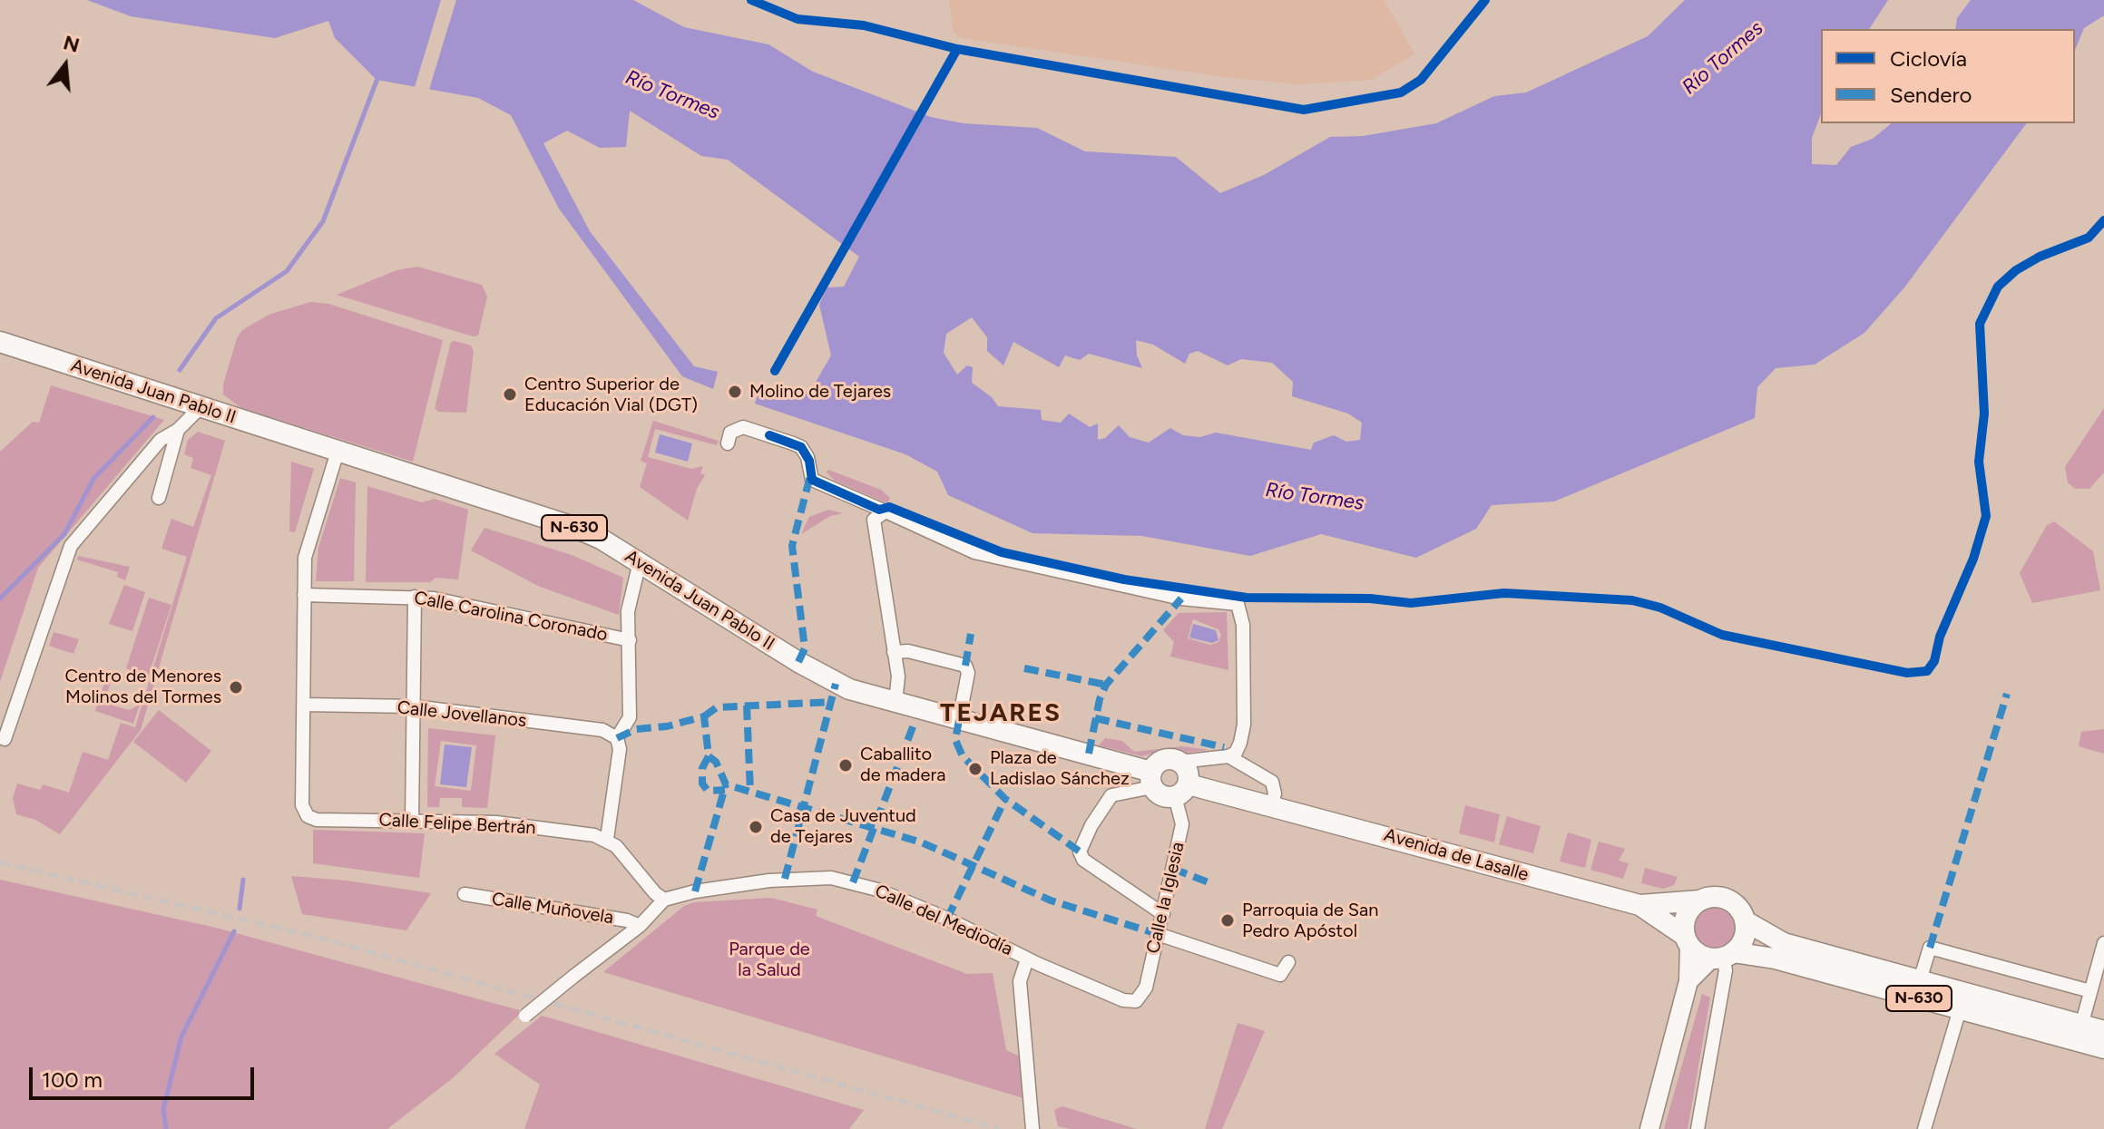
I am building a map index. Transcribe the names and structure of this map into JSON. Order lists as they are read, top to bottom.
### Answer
{
  "streets": {
    "highway": ["Avenida Juan Pablo II", "N-630", "Avenida de Lasalle"],
    "street": [
      "Calle Carolina Coronado",
      "Calle Jovellanos",
      "Calle Felipe Bertrán",
      "Calle la Iglesia",
      "Calle Muñovela",
      "Calle del Mediodía"
    ]
  },
  "crossings": [
    ["Avenida Juan Pablo II", "Avenida de Lasalle"],
    ["Avenida Juan Pablo II", "Calle la Iglesia"],
    ["N-630", "Avenida de Lasalle"],
    ["Calle Jovellanos", "Calle Felipe Bertrán"],
    ["Calle la Iglesia", "Calle del Mediodía"],
    ["Calle Muñovela", "Calle del Mediodía"]
  ],
  "districts": ["TEJARES"],
  "water": ["Río Tormes"],
  "parks": ["Parque de la Salud"],
  "places": [
    "Molino de Tejares",
    "Centro Superior de Educación Vial (DGT)",
    "Centro de Menores Molinos del Tormes",
    "Caballito de madera",
    "Plaza de Ladislao Sánchez",
    "Casa de Juventud de Tejares",
    "Parroquia de San Pedro Apóstol"
  ],
  "legend": ["Ciclovía", "Sendero"],
  "scale_bar": "100 m",
  "north": "top"
}
